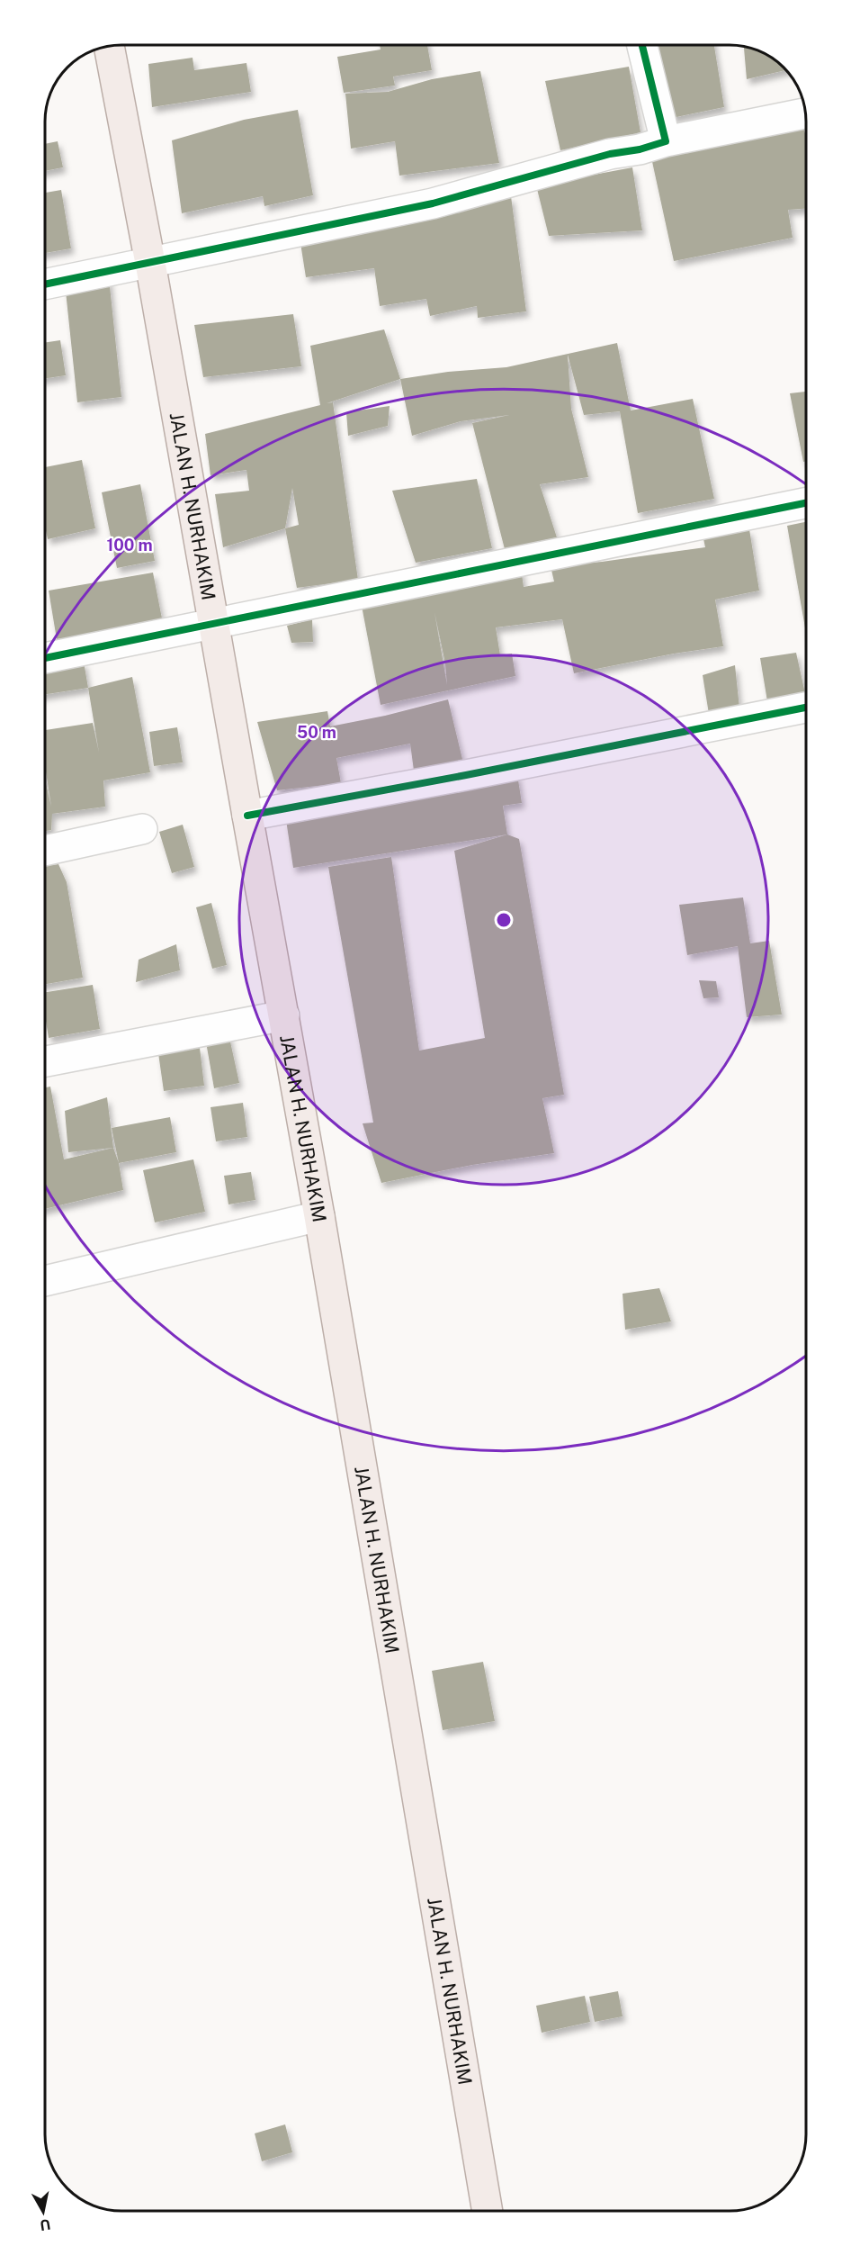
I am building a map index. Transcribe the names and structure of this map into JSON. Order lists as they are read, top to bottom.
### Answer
{
  "streets": {
    "main road": ["JALAN H. NURHAKIM"]
  },
  "north": "bottom",
  "rings": ["100 m", "50 m"]
}
